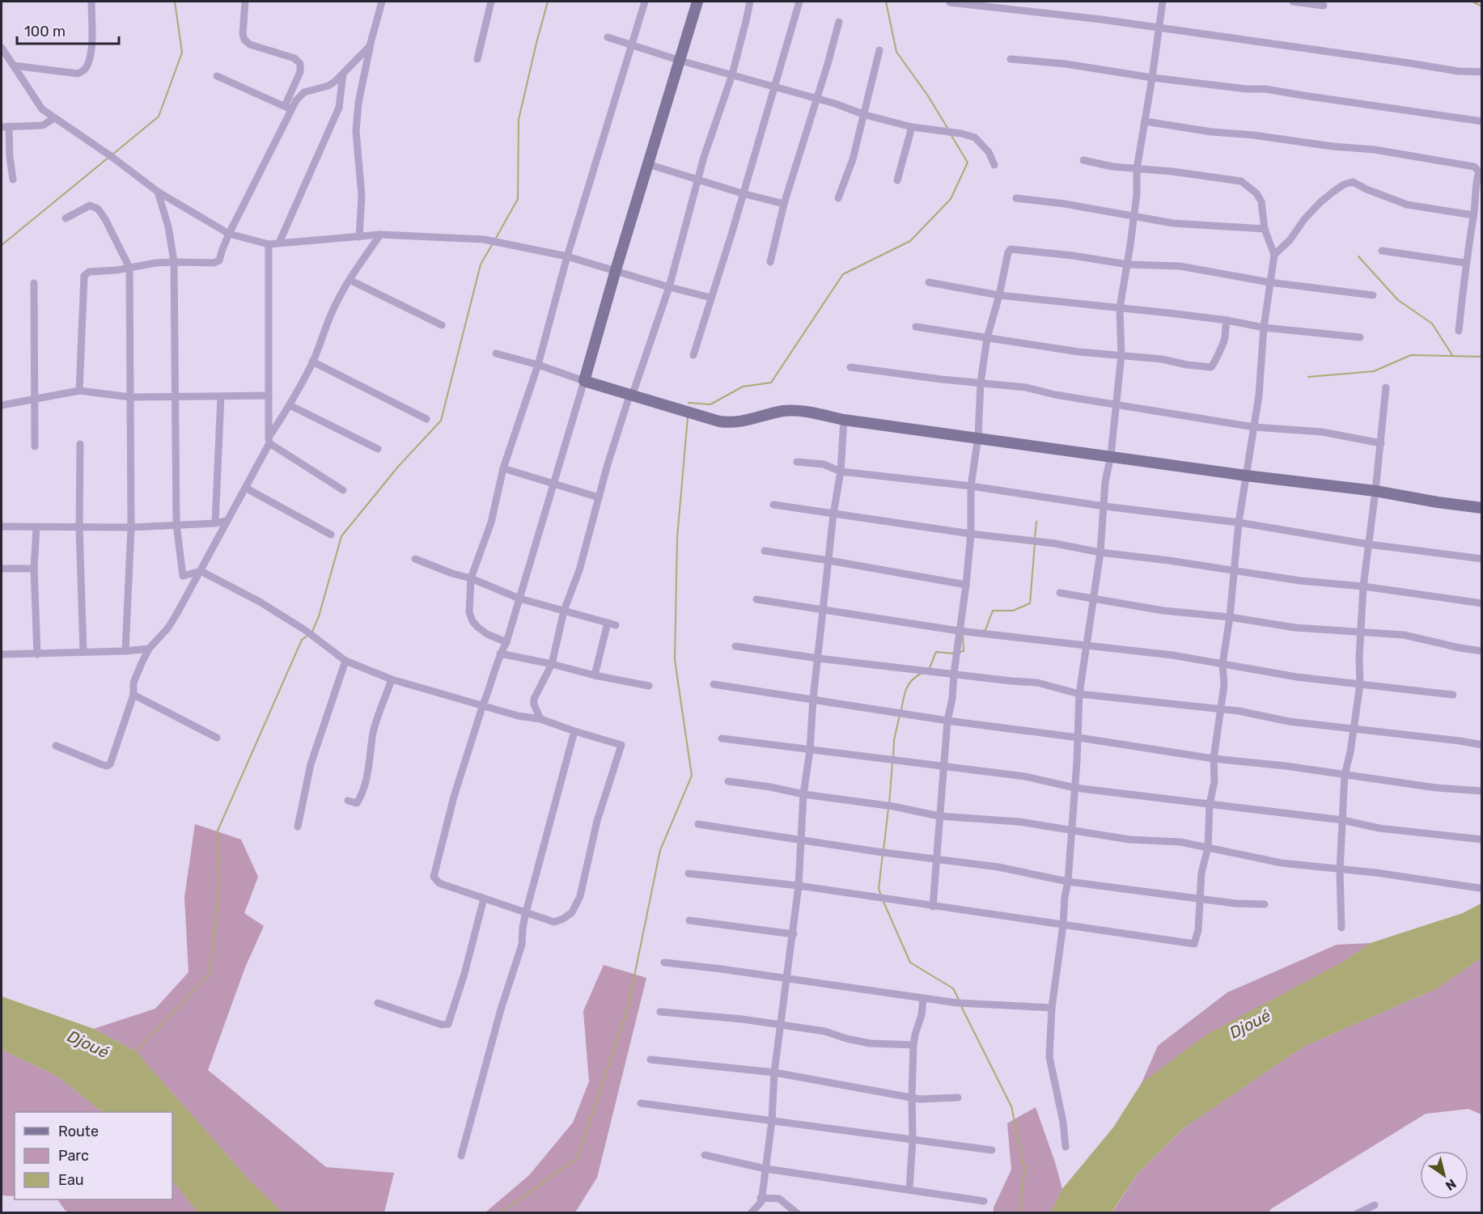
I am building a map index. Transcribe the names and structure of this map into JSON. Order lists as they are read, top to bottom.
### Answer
{
  "water": ["Djoué"],
  "legend": ["Route", "Parc", "Eau"],
  "scale_bar": "100 m",
  "north": "bottom right"
}
